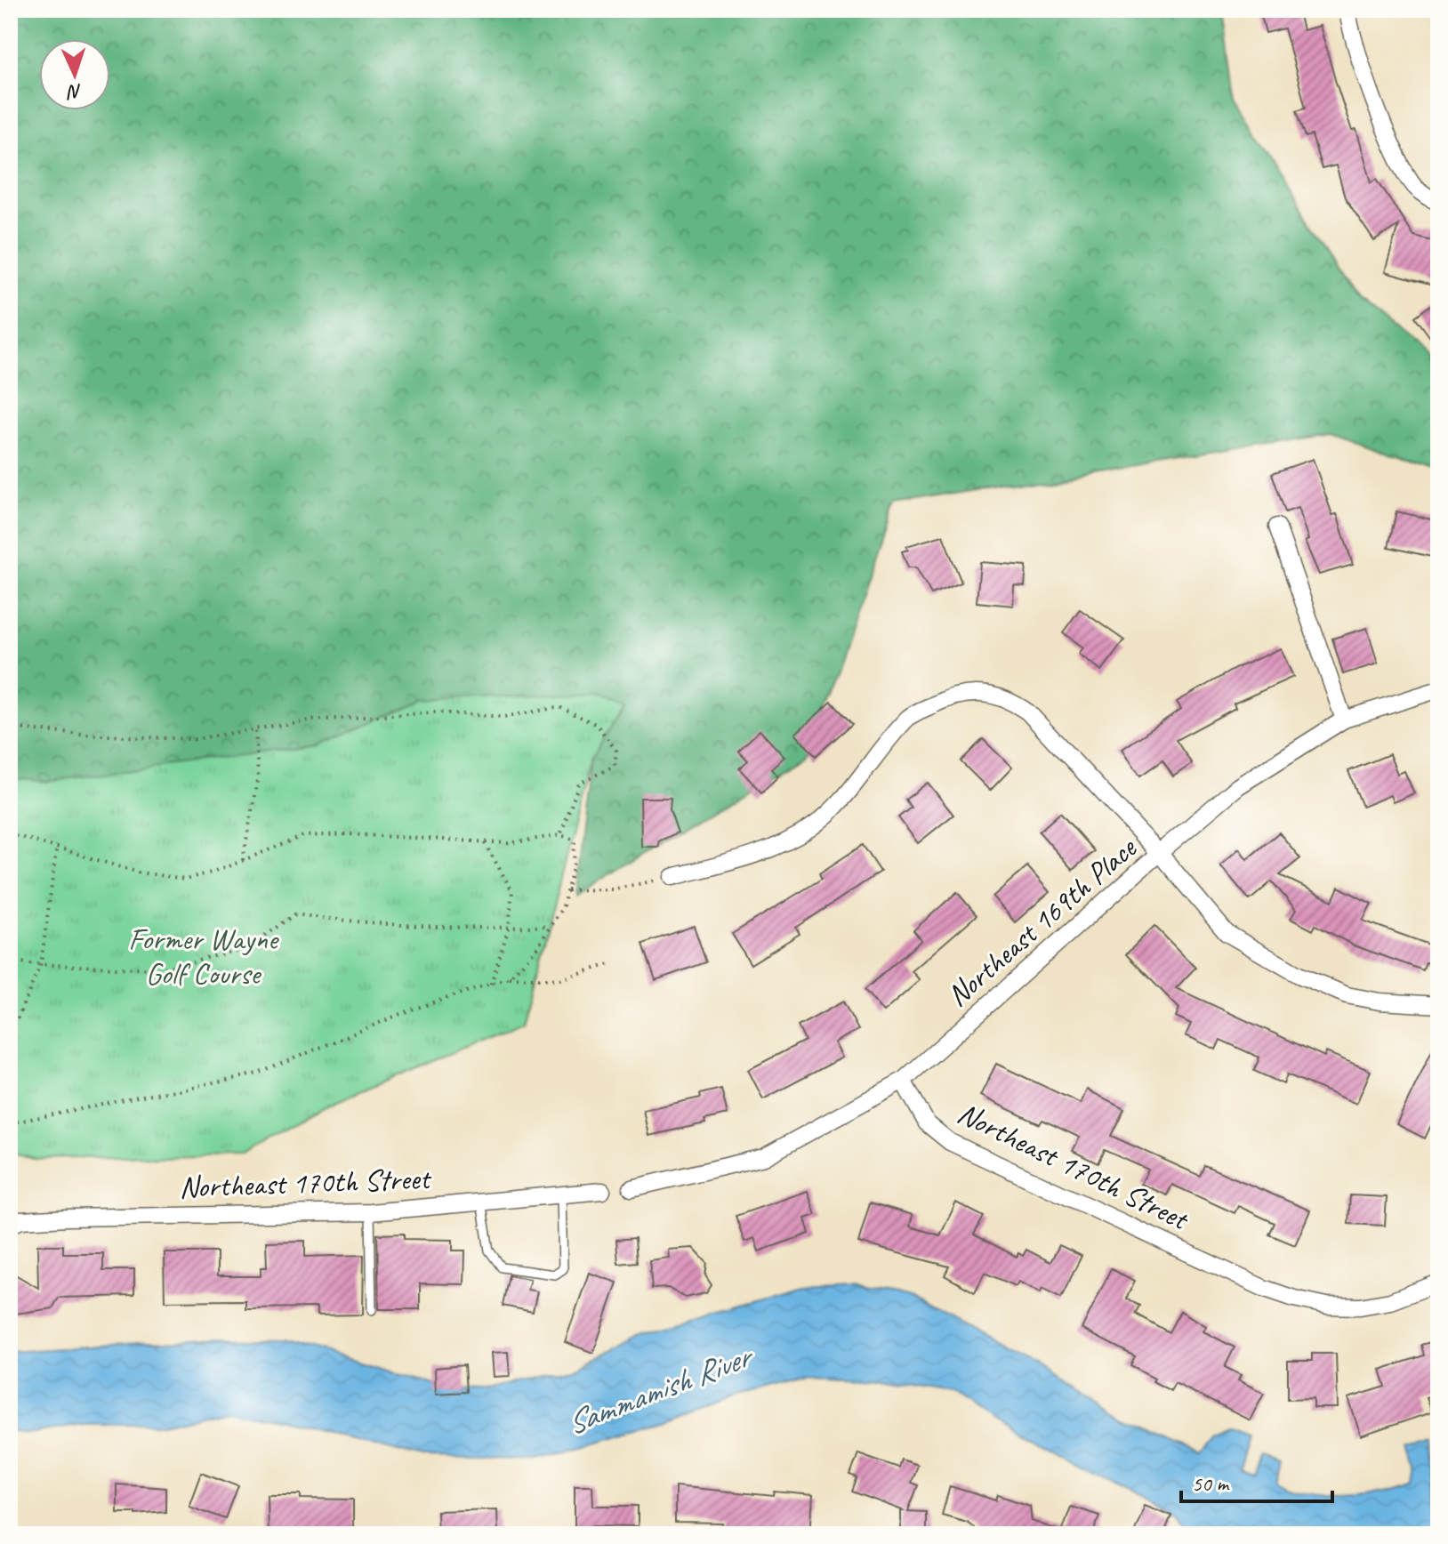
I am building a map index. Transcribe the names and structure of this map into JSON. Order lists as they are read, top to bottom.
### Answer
{
  "streets": {
    "street": ["Northeast 169th Place", "Northeast 170th Street"]
  },
  "crossings": [
    ["Northeast 169th Place", "Northeast 170th Street"]
  ],
  "water": ["Sammamish River"],
  "parks": ["Former Wayne Golf Course"],
  "scale_bar": "50 m",
  "north": "bottom"
}
